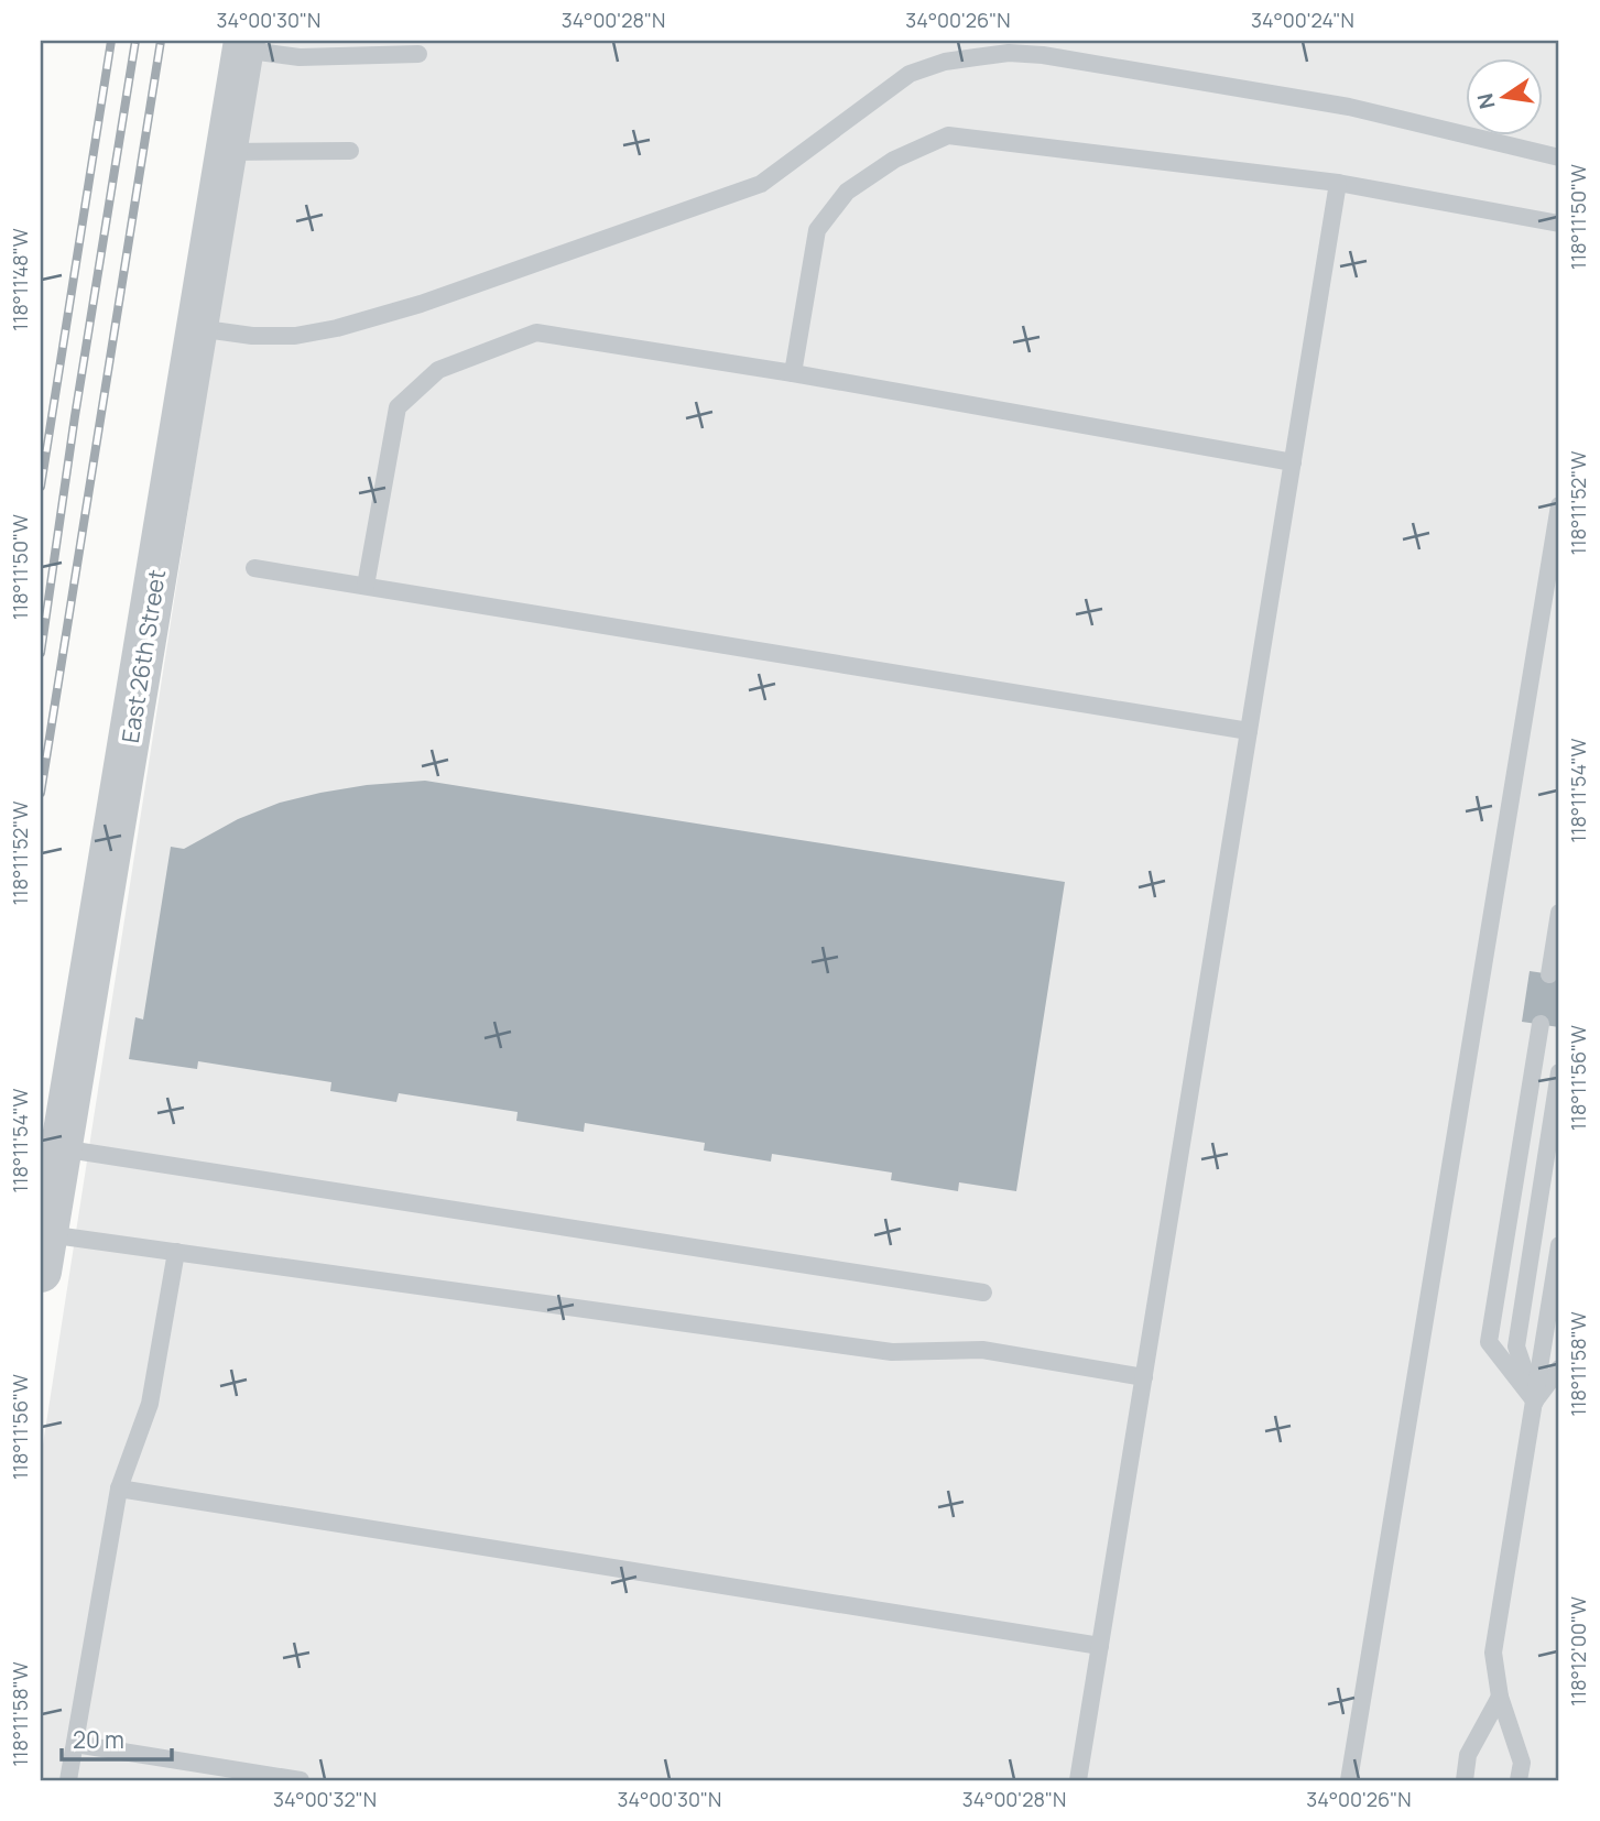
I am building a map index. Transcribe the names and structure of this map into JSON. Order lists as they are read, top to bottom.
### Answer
{
  "streets": {
    "street": ["East 26th Street"]
  },
  "scale_bar": "20 m",
  "north": "left",
  "coordinates": [
    "34°00'30\"N",
    "34°00'28\"N",
    "34°00'26\"N",
    "34°00'24\"N",
    "118°11'50\"W",
    "118°11'48\"W",
    "118°11'52\"W",
    "118°11'54\"W",
    "118°11'56\"W",
    "118°11'58\"W",
    "118°12'00\"W",
    "34°00'32\"N"
  ]
}
